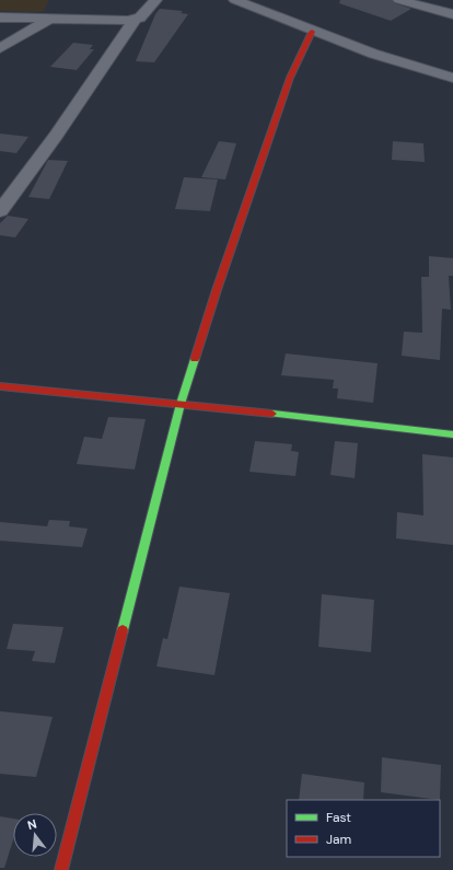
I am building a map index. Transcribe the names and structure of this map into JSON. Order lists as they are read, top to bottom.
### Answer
{
  "legend": ["Fast", "Jam"],
  "north": "top"
}
